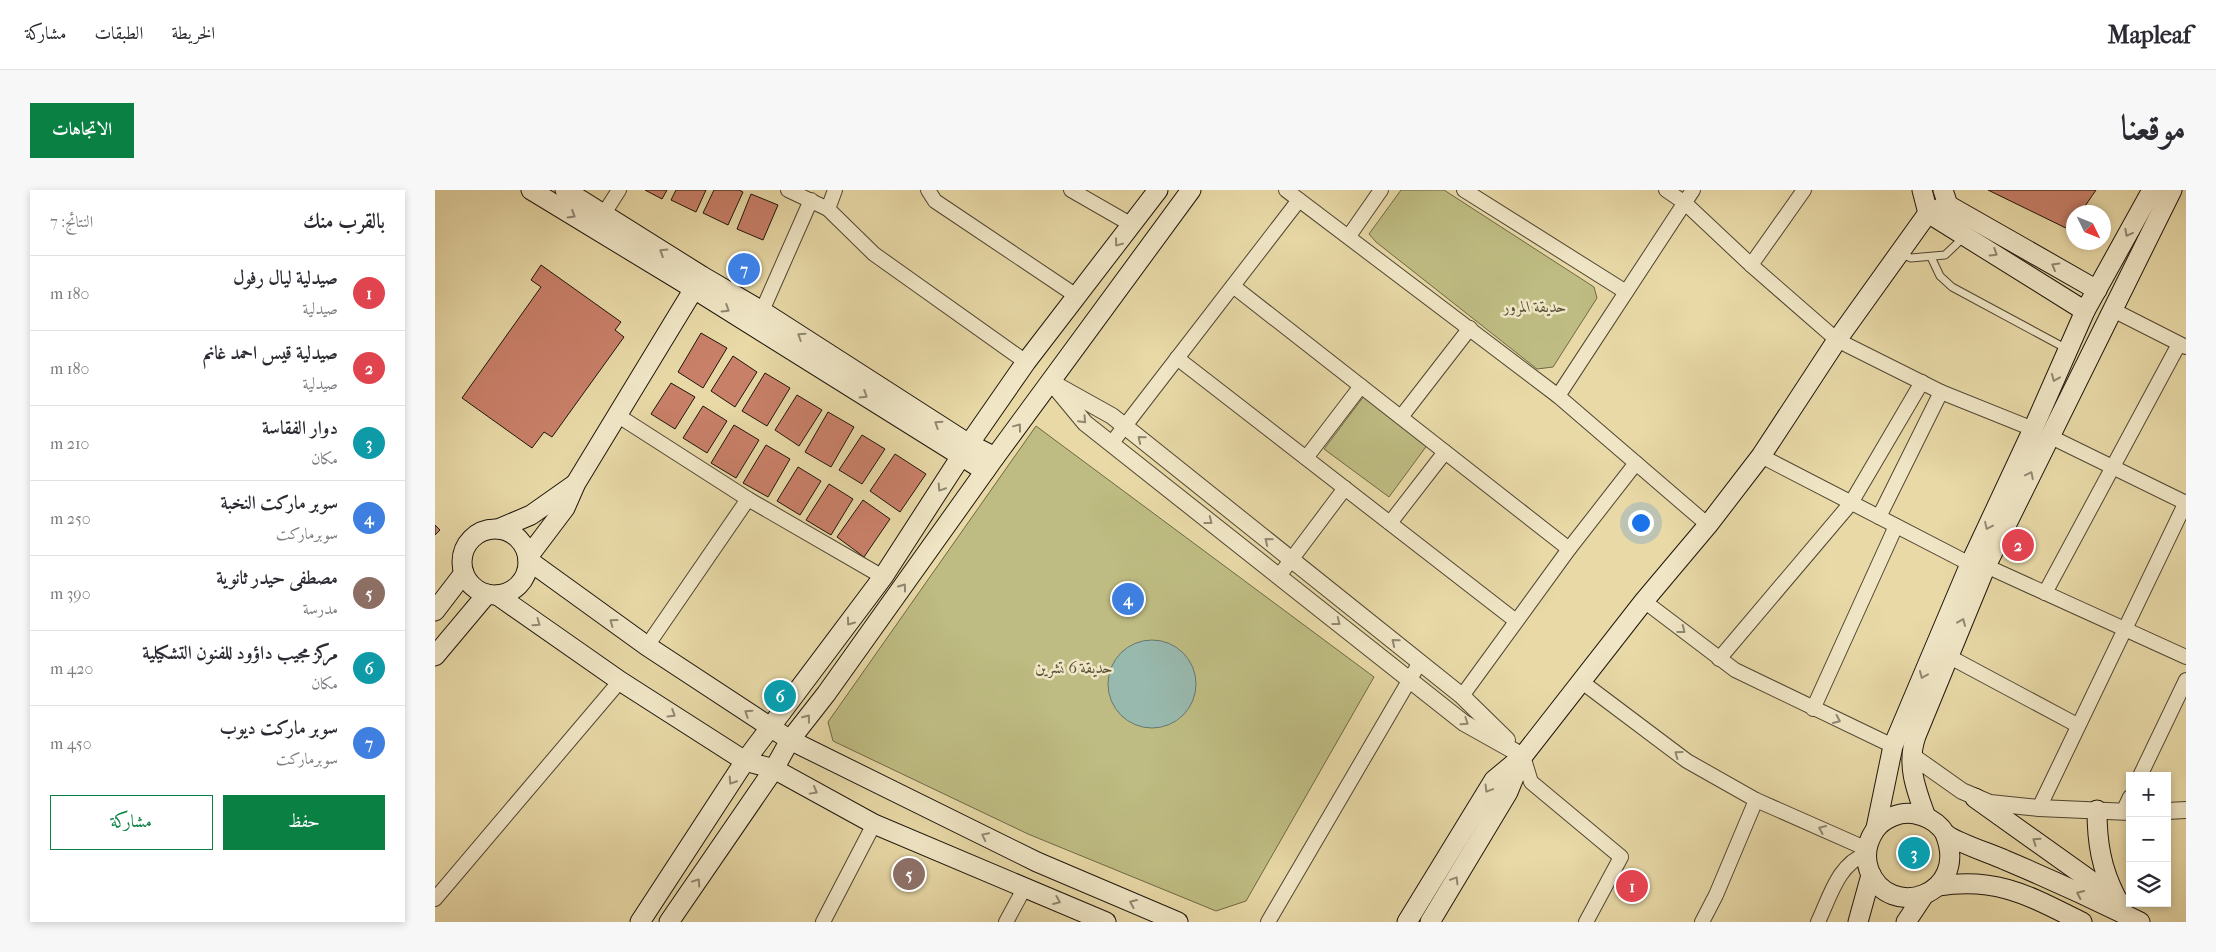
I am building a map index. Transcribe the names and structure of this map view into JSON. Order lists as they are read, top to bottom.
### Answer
{
  "parks": ["حديقة المرور", "حديقة 6 تشرين"],
  "north": "bottom right",
  "page": {
    "header": "Mapleaf",
    "nav": ["الخريطة", "الطبقات", "مشاركة"],
    "title": "موقعنا",
    "buttons": [
      "الاتجاهات",
      ["حفظ", "مشاركة"]
    ],
    "heading": ["بالقرب منك", "النتائج: 7"],
    "pins": [
      "7",
      "2",
      "4",
      "6",
      "3",
      "5",
      "1"
    ],
    "list": [
      {
        "mark": "1",
        "name": "صيدلية ليال رفول",
        "note": "صيدلية",
        "value": "180 m"
      },
      {
        "mark": "2",
        "name": "صيدلية قيس احمد غانم",
        "note": "صيدلية",
        "value": "180 m"
      },
      {
        "mark": "3",
        "name": "دوار الفقاسة",
        "note": "مكان",
        "value": "210 m"
      },
      {
        "mark": "4",
        "name": "سوبر ماركت النخبة",
        "note": "سوبرماركت",
        "value": "250 m"
      },
      {
        "mark": "5",
        "name": "مصطفى حيدر ثانوية",
        "note": "مدرسة",
        "value": "390 m"
      },
      {
        "mark": "6",
        "name": "مركز مجيب داؤود للفنون التشكيلية",
        "note": "مكان",
        "value": "420 m"
      },
      {
        "mark": "7",
        "name": "سوبر ماركت ديوب",
        "note": "سوبرماركت",
        "value": "450 m"
      }
    ],
    "map_buttons": ["+", "−"]
  }
}
